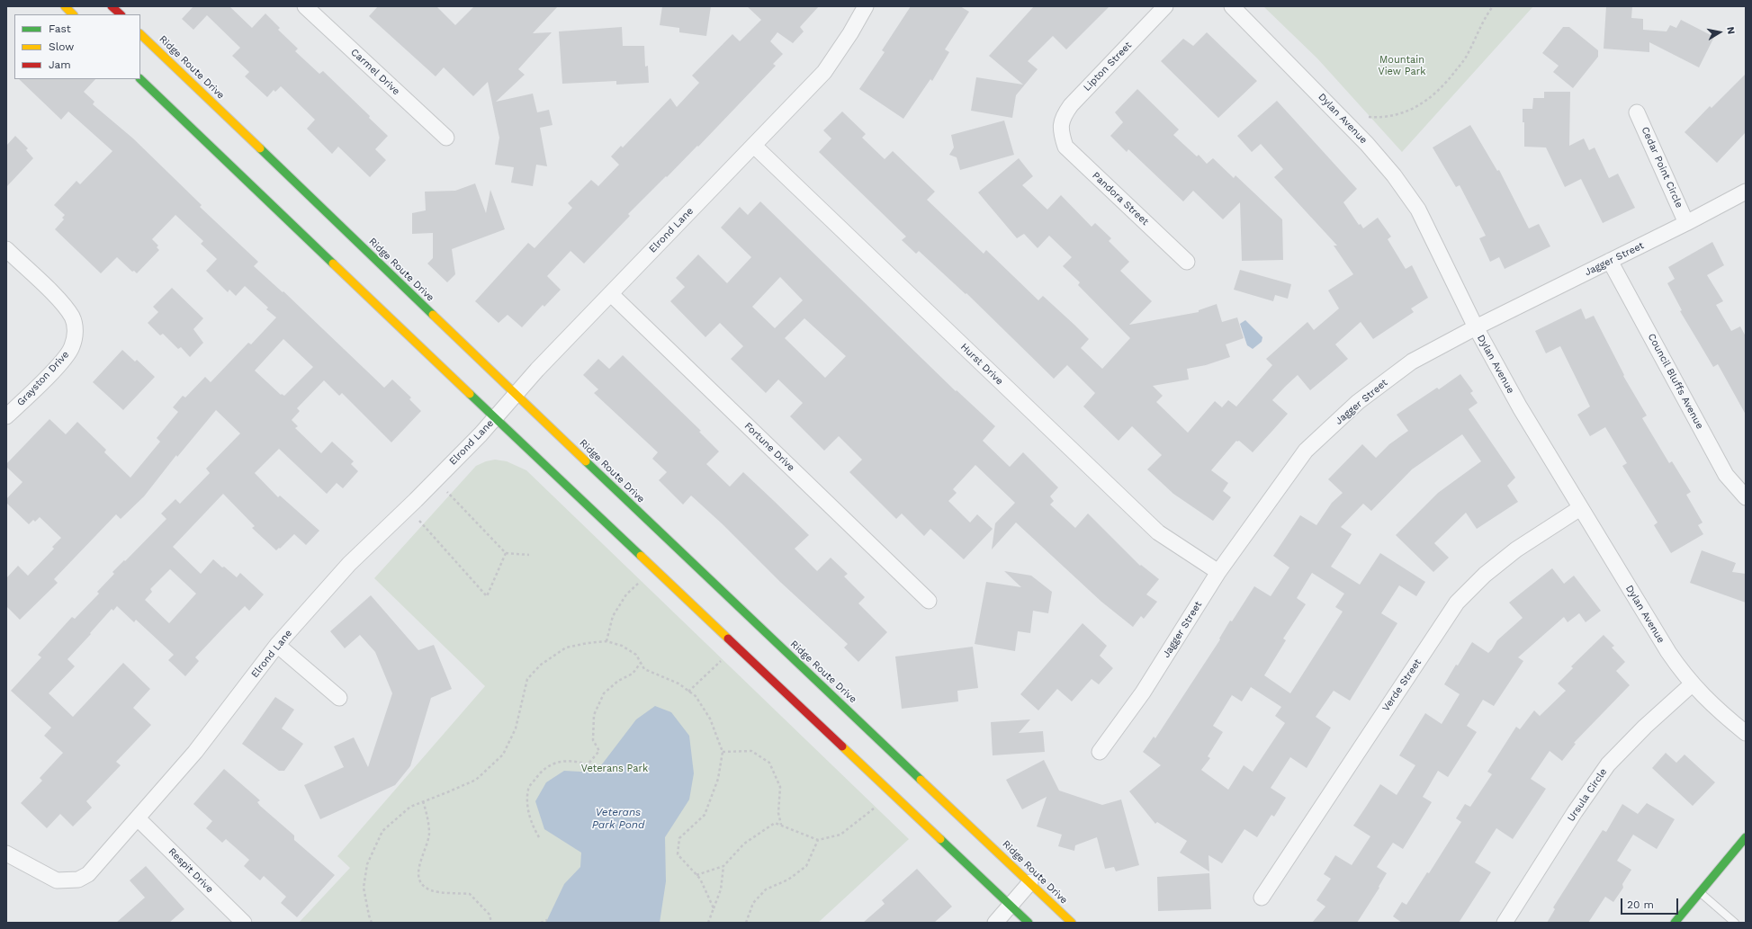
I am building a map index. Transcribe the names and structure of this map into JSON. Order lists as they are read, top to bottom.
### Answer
{
  "streets": {
    "main road": ["Ridge Route Drive"],
    "street": [
      "Lipton Street",
      "Carmel Drive",
      "Dylan Avenue",
      "Cedar Point Circle",
      "Pandora Street",
      "Elrond Lane",
      "Jagger Street",
      "Hurst Drive",
      "Grayston Drive",
      "Council Bluffs Avenue",
      "Fortune Drive",
      "Verde Street",
      "Ursula Circle",
      "Respit Drive"
    ]
  },
  "crossings": [
    ["Lipton Street", "Pandora Street"],
    ["Ridge Route Drive", "Elrond Lane"],
    ["Dylan Avenue", "Jagger Street"],
    ["Dylan Avenue", "Verde Street"],
    ["Dylan Avenue", "Ursula Circle"],
    ["Cedar Point Circle", "Jagger Street"],
    ["Elrond Lane", "Hurst Drive"],
    ["Elrond Lane", "Fortune Drive"],
    ["Elrond Lane", "Respit Drive"],
    ["Jagger Street", "Hurst Drive"],
    ["Jagger Street", "Council Bluffs Avenue"]
  ],
  "water": ["Veterans Park Pond"],
  "parks": ["Mountain View Park", "Veterans Park"],
  "legend": ["Fast", "Slow", "Jam"],
  "scale_bar": "20 m",
  "north": "right"
}
